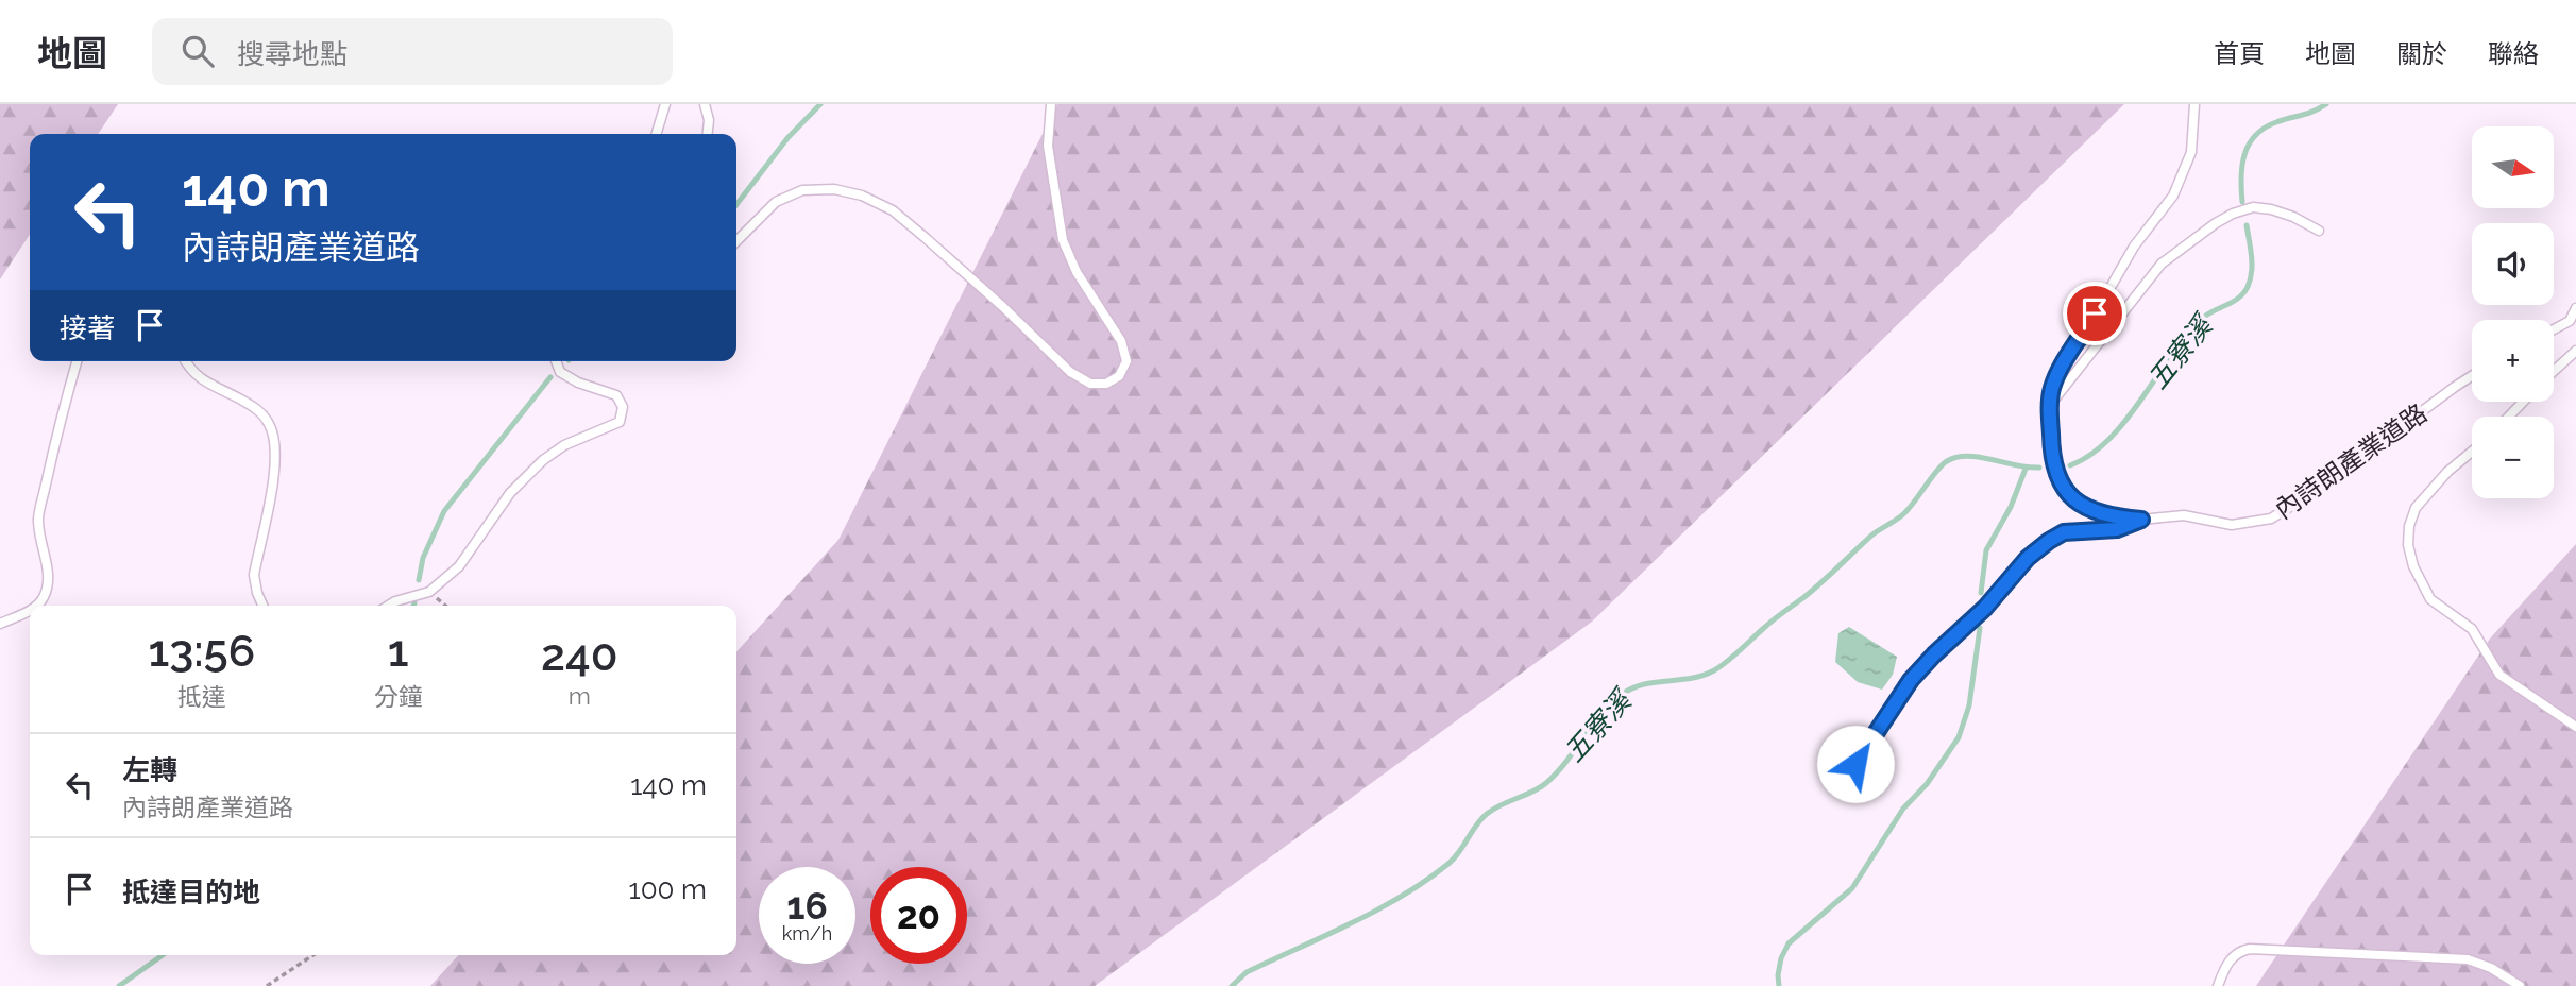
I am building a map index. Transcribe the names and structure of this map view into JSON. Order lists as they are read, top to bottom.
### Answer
{
  "streets": {
    "lane": ["內詩朗產業道路"]
  },
  "water": ["五寮溪"],
  "north": "right",
  "page": {
    "header": "地圖",
    "search": "搜尋地點",
    "nav": [
      "首頁",
      "地圖",
      "關於",
      "聯絡"
    ],
    "map_buttons": ["+", "−"],
    "turn": ["140 m", "內詩朗產業道路"],
    "then": "接著",
    "eta": [
      "13:56",
      "抵達",
      "1",
      "分鐘",
      "240",
      "m"
    ],
    "list": [
      {
        "name": "左轉",
        "note": "內詩朗產業道路",
        "value": "140 m"
      },
      {
        "name": "抵達目的地",
        "value": "100 m"
      }
    ],
    "speed": "16 km/h",
    "limit": "20"
  }
}
